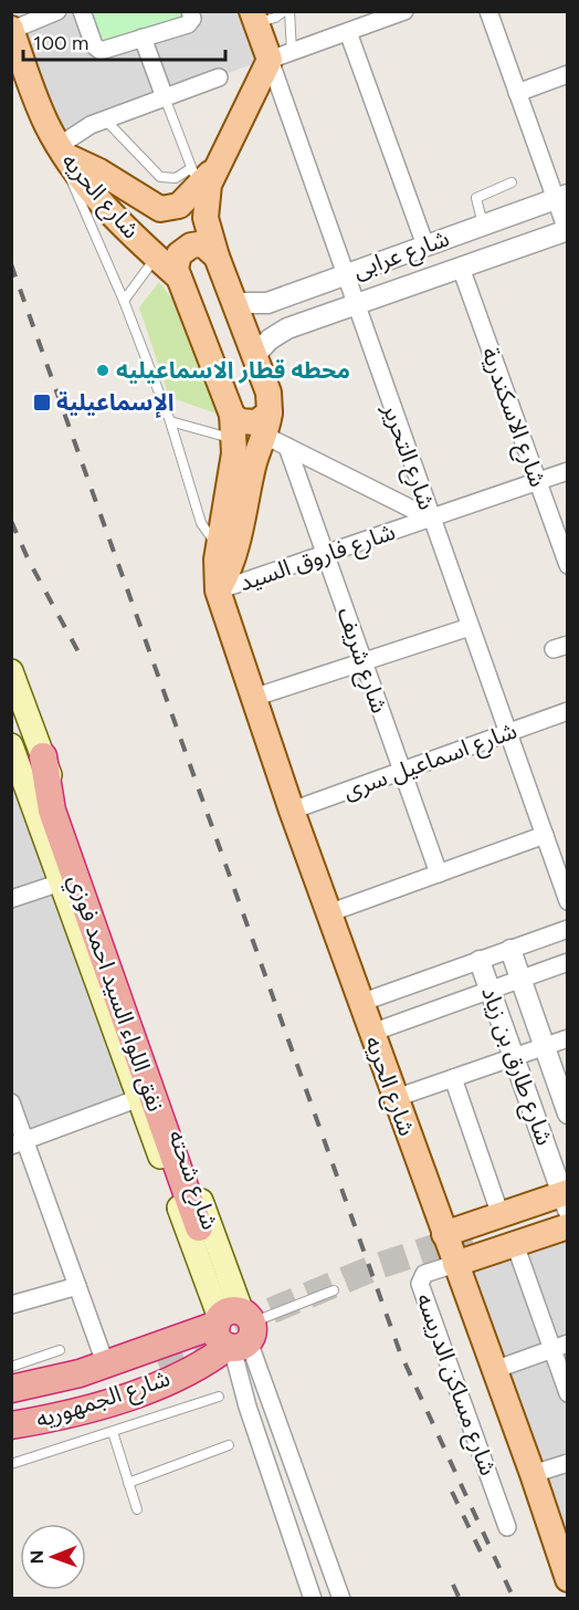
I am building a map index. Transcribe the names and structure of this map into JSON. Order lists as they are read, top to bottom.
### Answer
{
  "streets": {
    "highway": ["نفق اللواء السيد احمد فوزي", "شارع الجمهوريه"],
    "main road": ["شارع الحريه", "شارع التحرير", "شارع شحته"],
    "street": [
      "شارع عرابى",
      "شارع الاسكندرية",
      "شارع فاروق السيد",
      "شارع شريف",
      "شارع اسماعيل سرى",
      "شارع طارق بن زياد",
      "شارع مساكن الدريسه"
    ]
  },
  "crossings": [
    ["شارع الحريه", "شارع فاروق السيد"],
    ["شارع الحريه", "شارع اسماعيل سرى"],
    ["شارع الحريه", "شارع مساكن الدريسه"],
    ["شارع عرابى", "شارع الاسكندرية"],
    ["شارع عرابى", "شارع التحرير"],
    ["شارع الاسكندرية", "شارع فاروق السيد"],
    ["شارع التحرير", "شارع فاروق السيد"],
    ["شارع التحرير", "شارع اسماعيل سرى"],
    ["شارع فاروق السيد", "شارع شريف"],
    ["شارع شريف", "شارع اسماعيل سرى"],
    ["نفق اللواء السيد احمد فوزي", "شارع شحته"],
    ["شارع شحته", "شارع الجمهوريه"]
  ],
  "places": {
    "other": ["محطه قطار الاسماعيليه"],
    "transit": ["الإسماعيلية"]
  },
  "scale_bar": "100 m",
  "north": "left"
}
